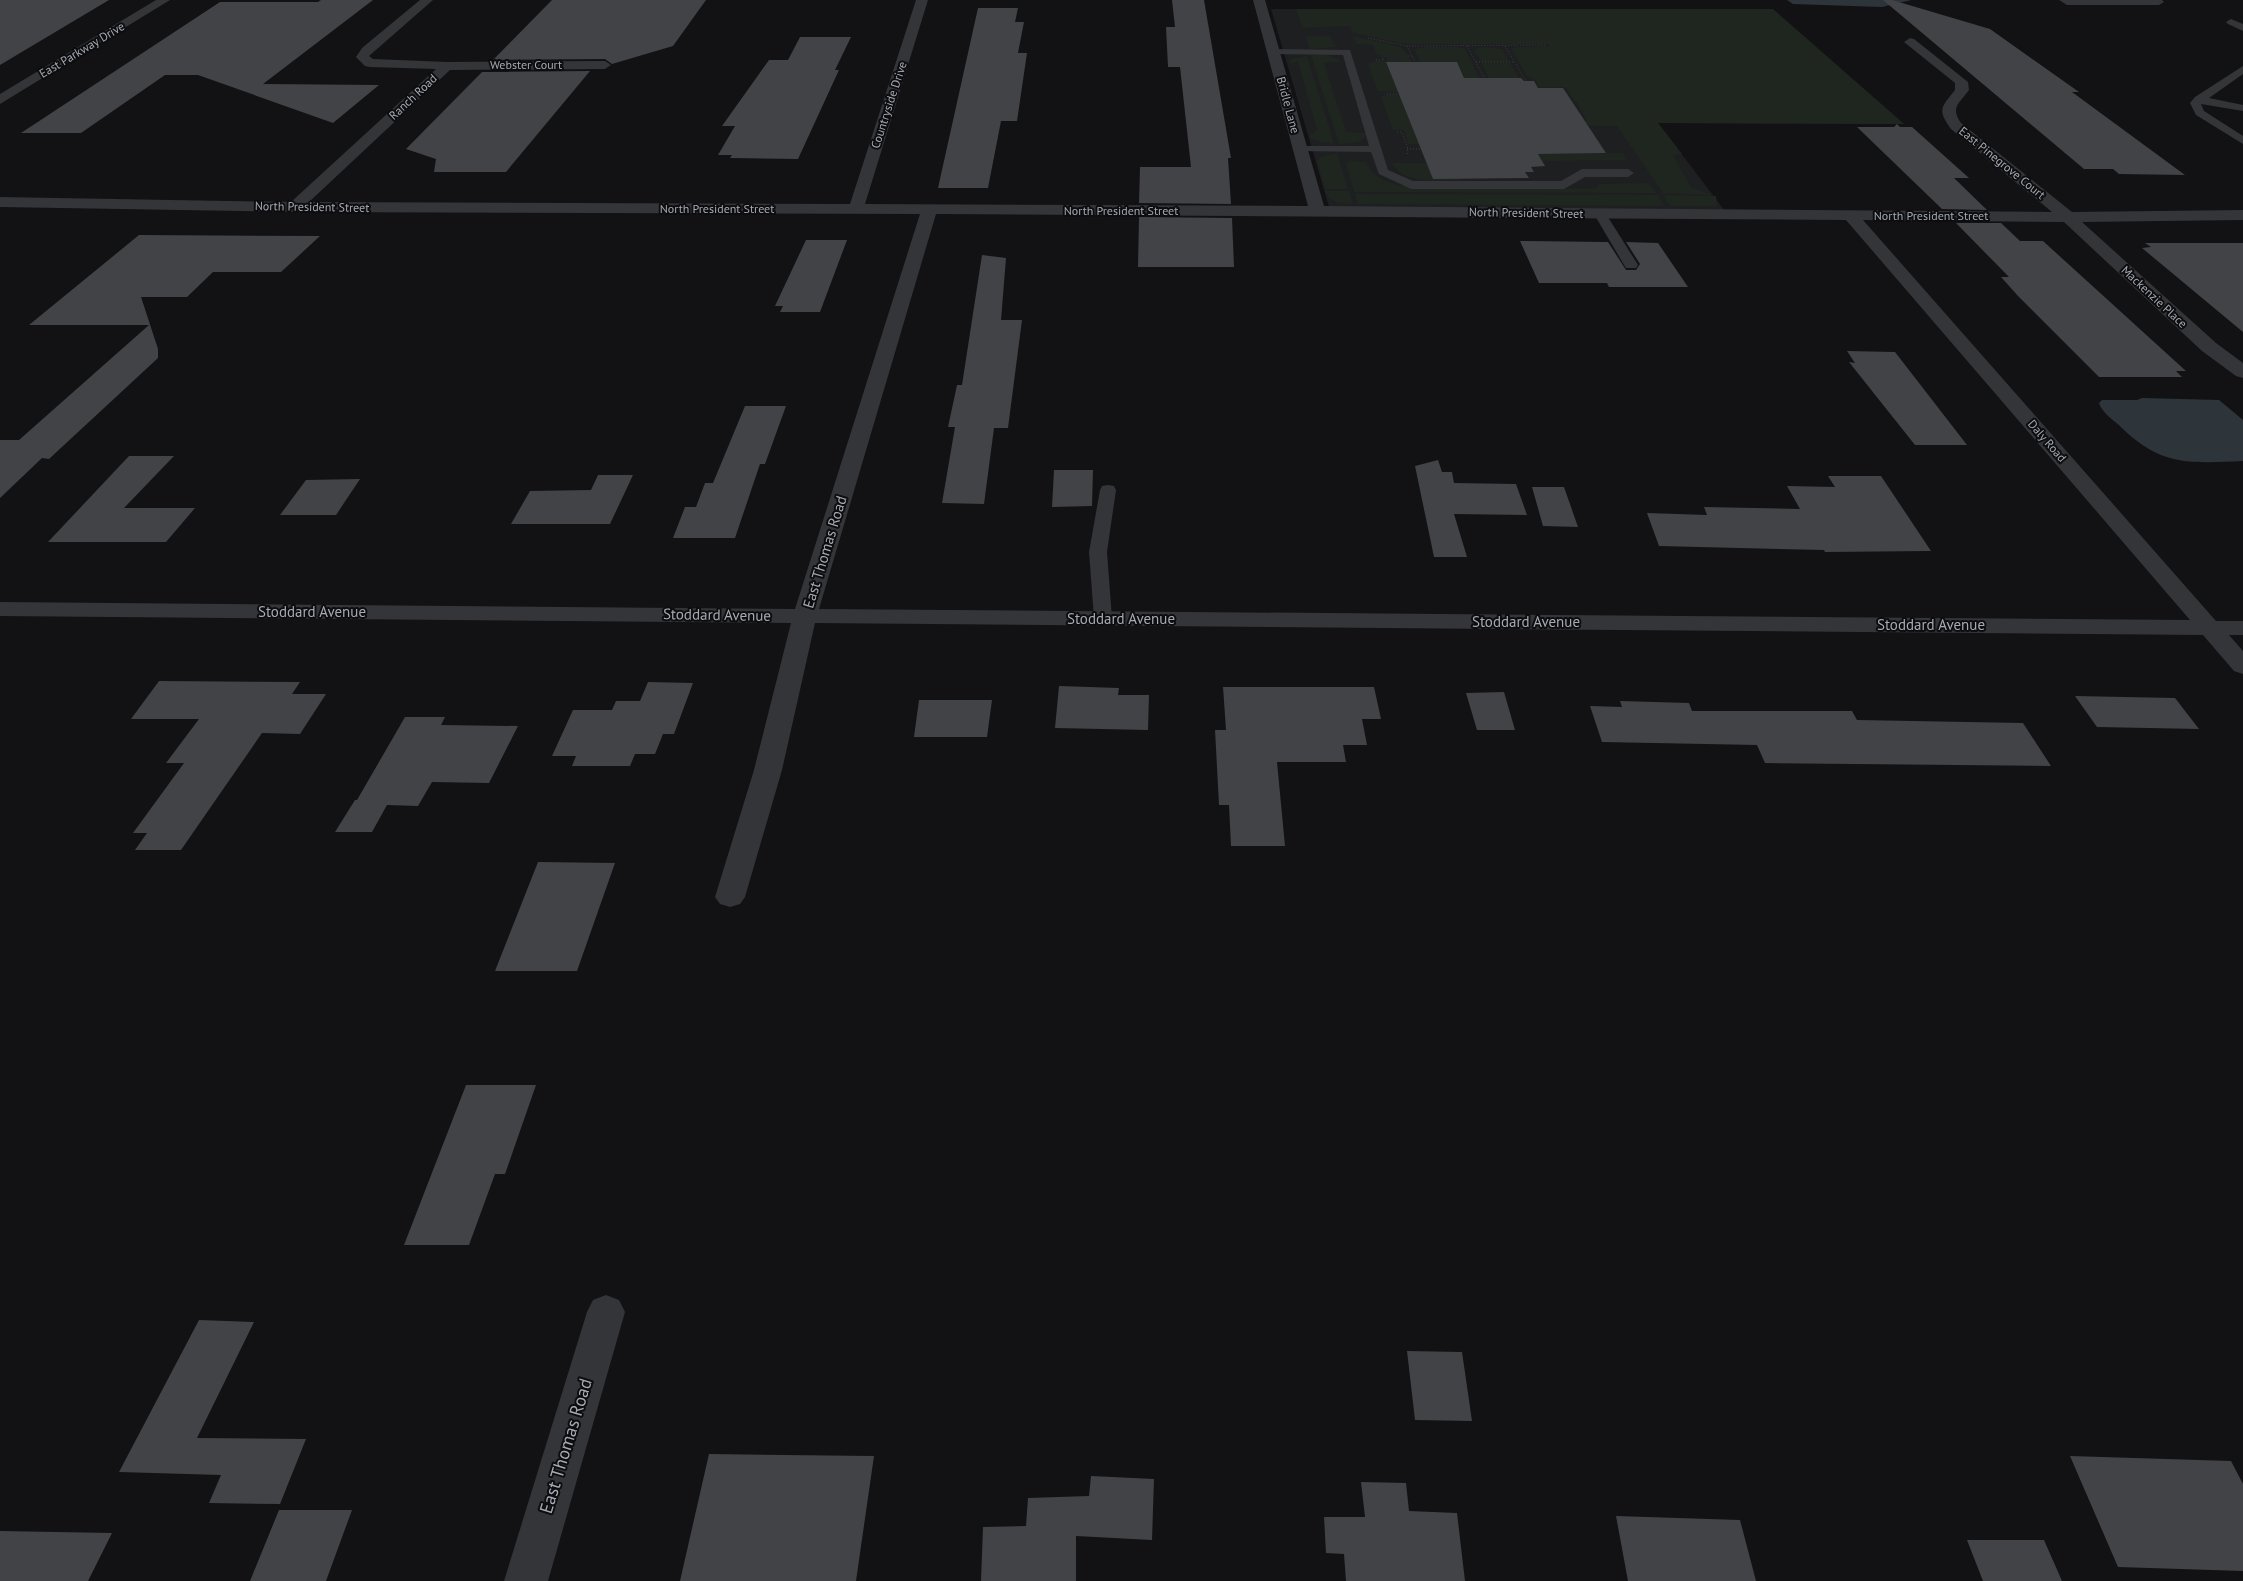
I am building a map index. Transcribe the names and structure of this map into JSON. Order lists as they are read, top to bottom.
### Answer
{
  "streets": {
    "street": [
      "East Parkway Drive",
      "Webster Court",
      "Ranch Road",
      "Countryside Drive",
      "Bridle Lane",
      "East Pinegrove Court",
      "North President Street",
      "Mackenzie Place",
      "Daly Road",
      "East Thomas Road",
      "Stoddard Avenue"
    ]
  },
  "crossings": [
    ["Webster Court", "Ranch Road"],
    ["Ranch Road", "North President Street"],
    ["Countryside Drive", "North President Street"],
    ["Bridle Lane", "North President Street"],
    ["East Pinegrove Court", "North President Street"],
    ["East Pinegrove Court", "Mackenzie Place"],
    ["North President Street", "Mackenzie Place"],
    ["North President Street", "Daly Road"],
    ["North President Street", "East Thomas Road"],
    ["Daly Road", "Stoddard Avenue"],
    ["East Thomas Road", "Stoddard Avenue"]
  ]
}
